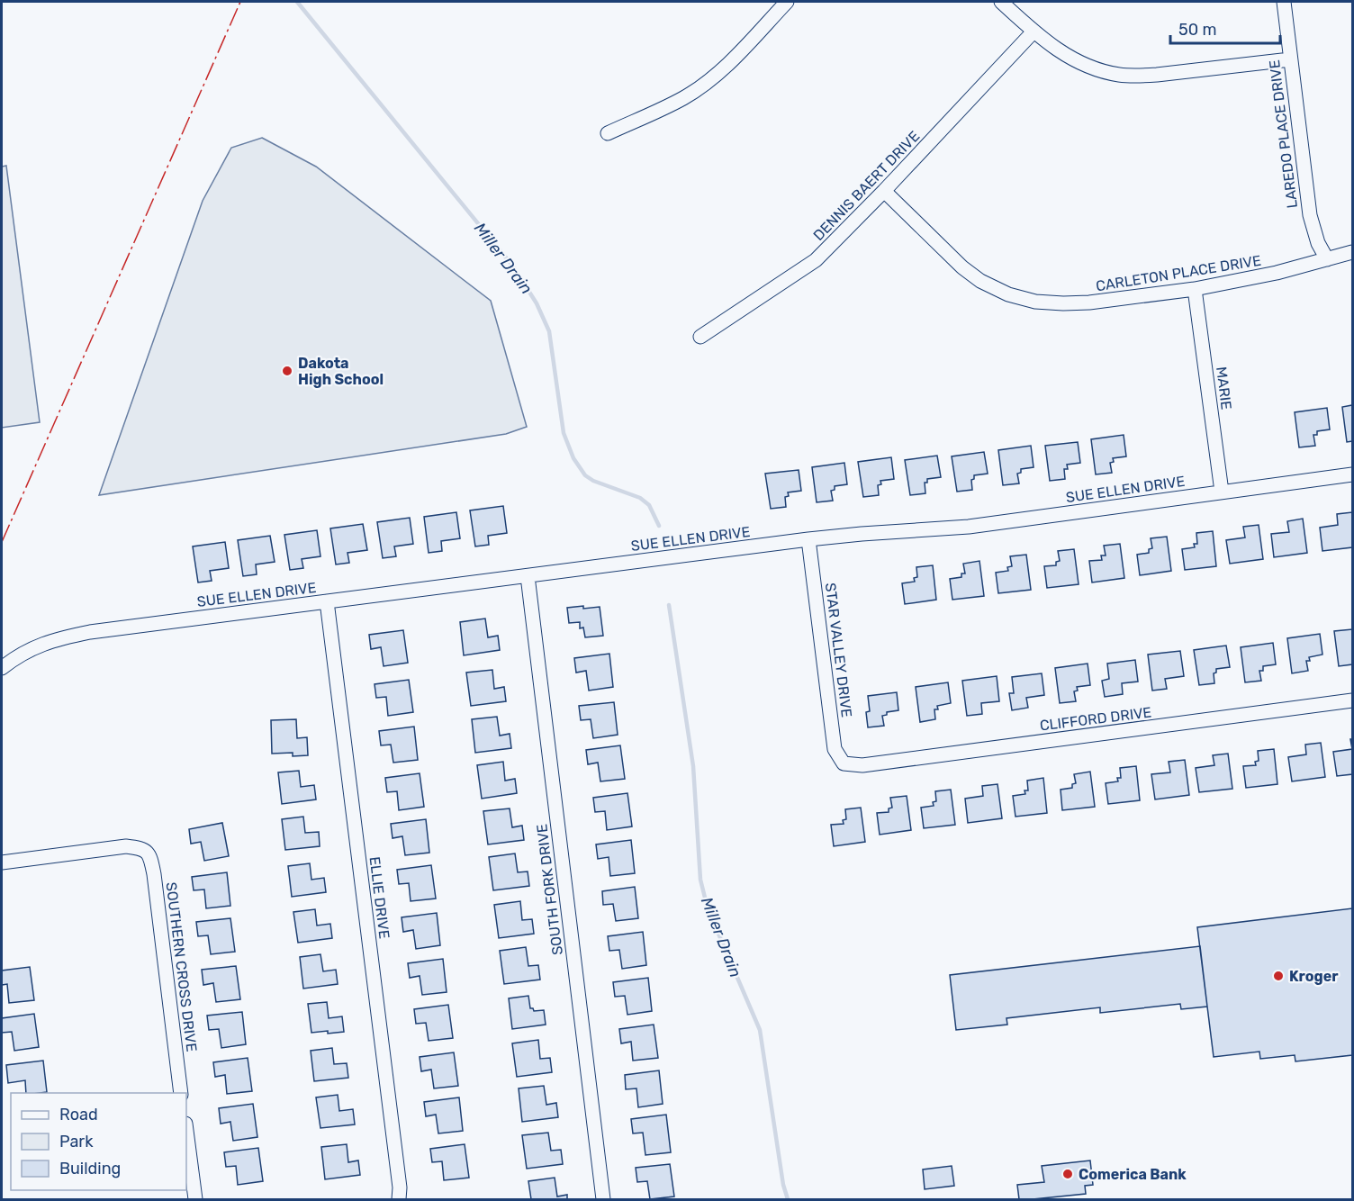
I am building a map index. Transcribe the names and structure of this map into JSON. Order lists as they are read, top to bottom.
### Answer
{
  "streets": {
    "street": [
      "LAREDO PLACE DRIVE",
      "DENNIS BAERT DRIVE",
      "CARLETON PLACE DRIVE",
      "MARIE",
      "SUE ELLEN DRIVE",
      "STAR VALLEY DRIVE",
      "CLIFFORD DRIVE",
      "SOUTH FORK DRIVE",
      "ELLIE DRIVE",
      "SOUTHERN CROSS DRIVE"
    ]
  },
  "crossings": [
    ["LAREDO PLACE DRIVE", "CARLETON PLACE DRIVE"],
    ["DENNIS BAERT DRIVE", "CARLETON PLACE DRIVE"],
    ["CARLETON PLACE DRIVE", "MARIE"],
    ["MARIE", "SUE ELLEN DRIVE"],
    ["SUE ELLEN DRIVE", "STAR VALLEY DRIVE"],
    ["SUE ELLEN DRIVE", "SOUTH FORK DRIVE"],
    ["SUE ELLEN DRIVE", "ELLIE DRIVE"],
    ["STAR VALLEY DRIVE", "CLIFFORD DRIVE"]
  ],
  "water": ["Miller Drain"],
  "places": ["Dakota High School", "Kroger", "Comerica Bank"],
  "legend": ["Road", "Park", "Building"],
  "scale_bar": "50 m"
}
